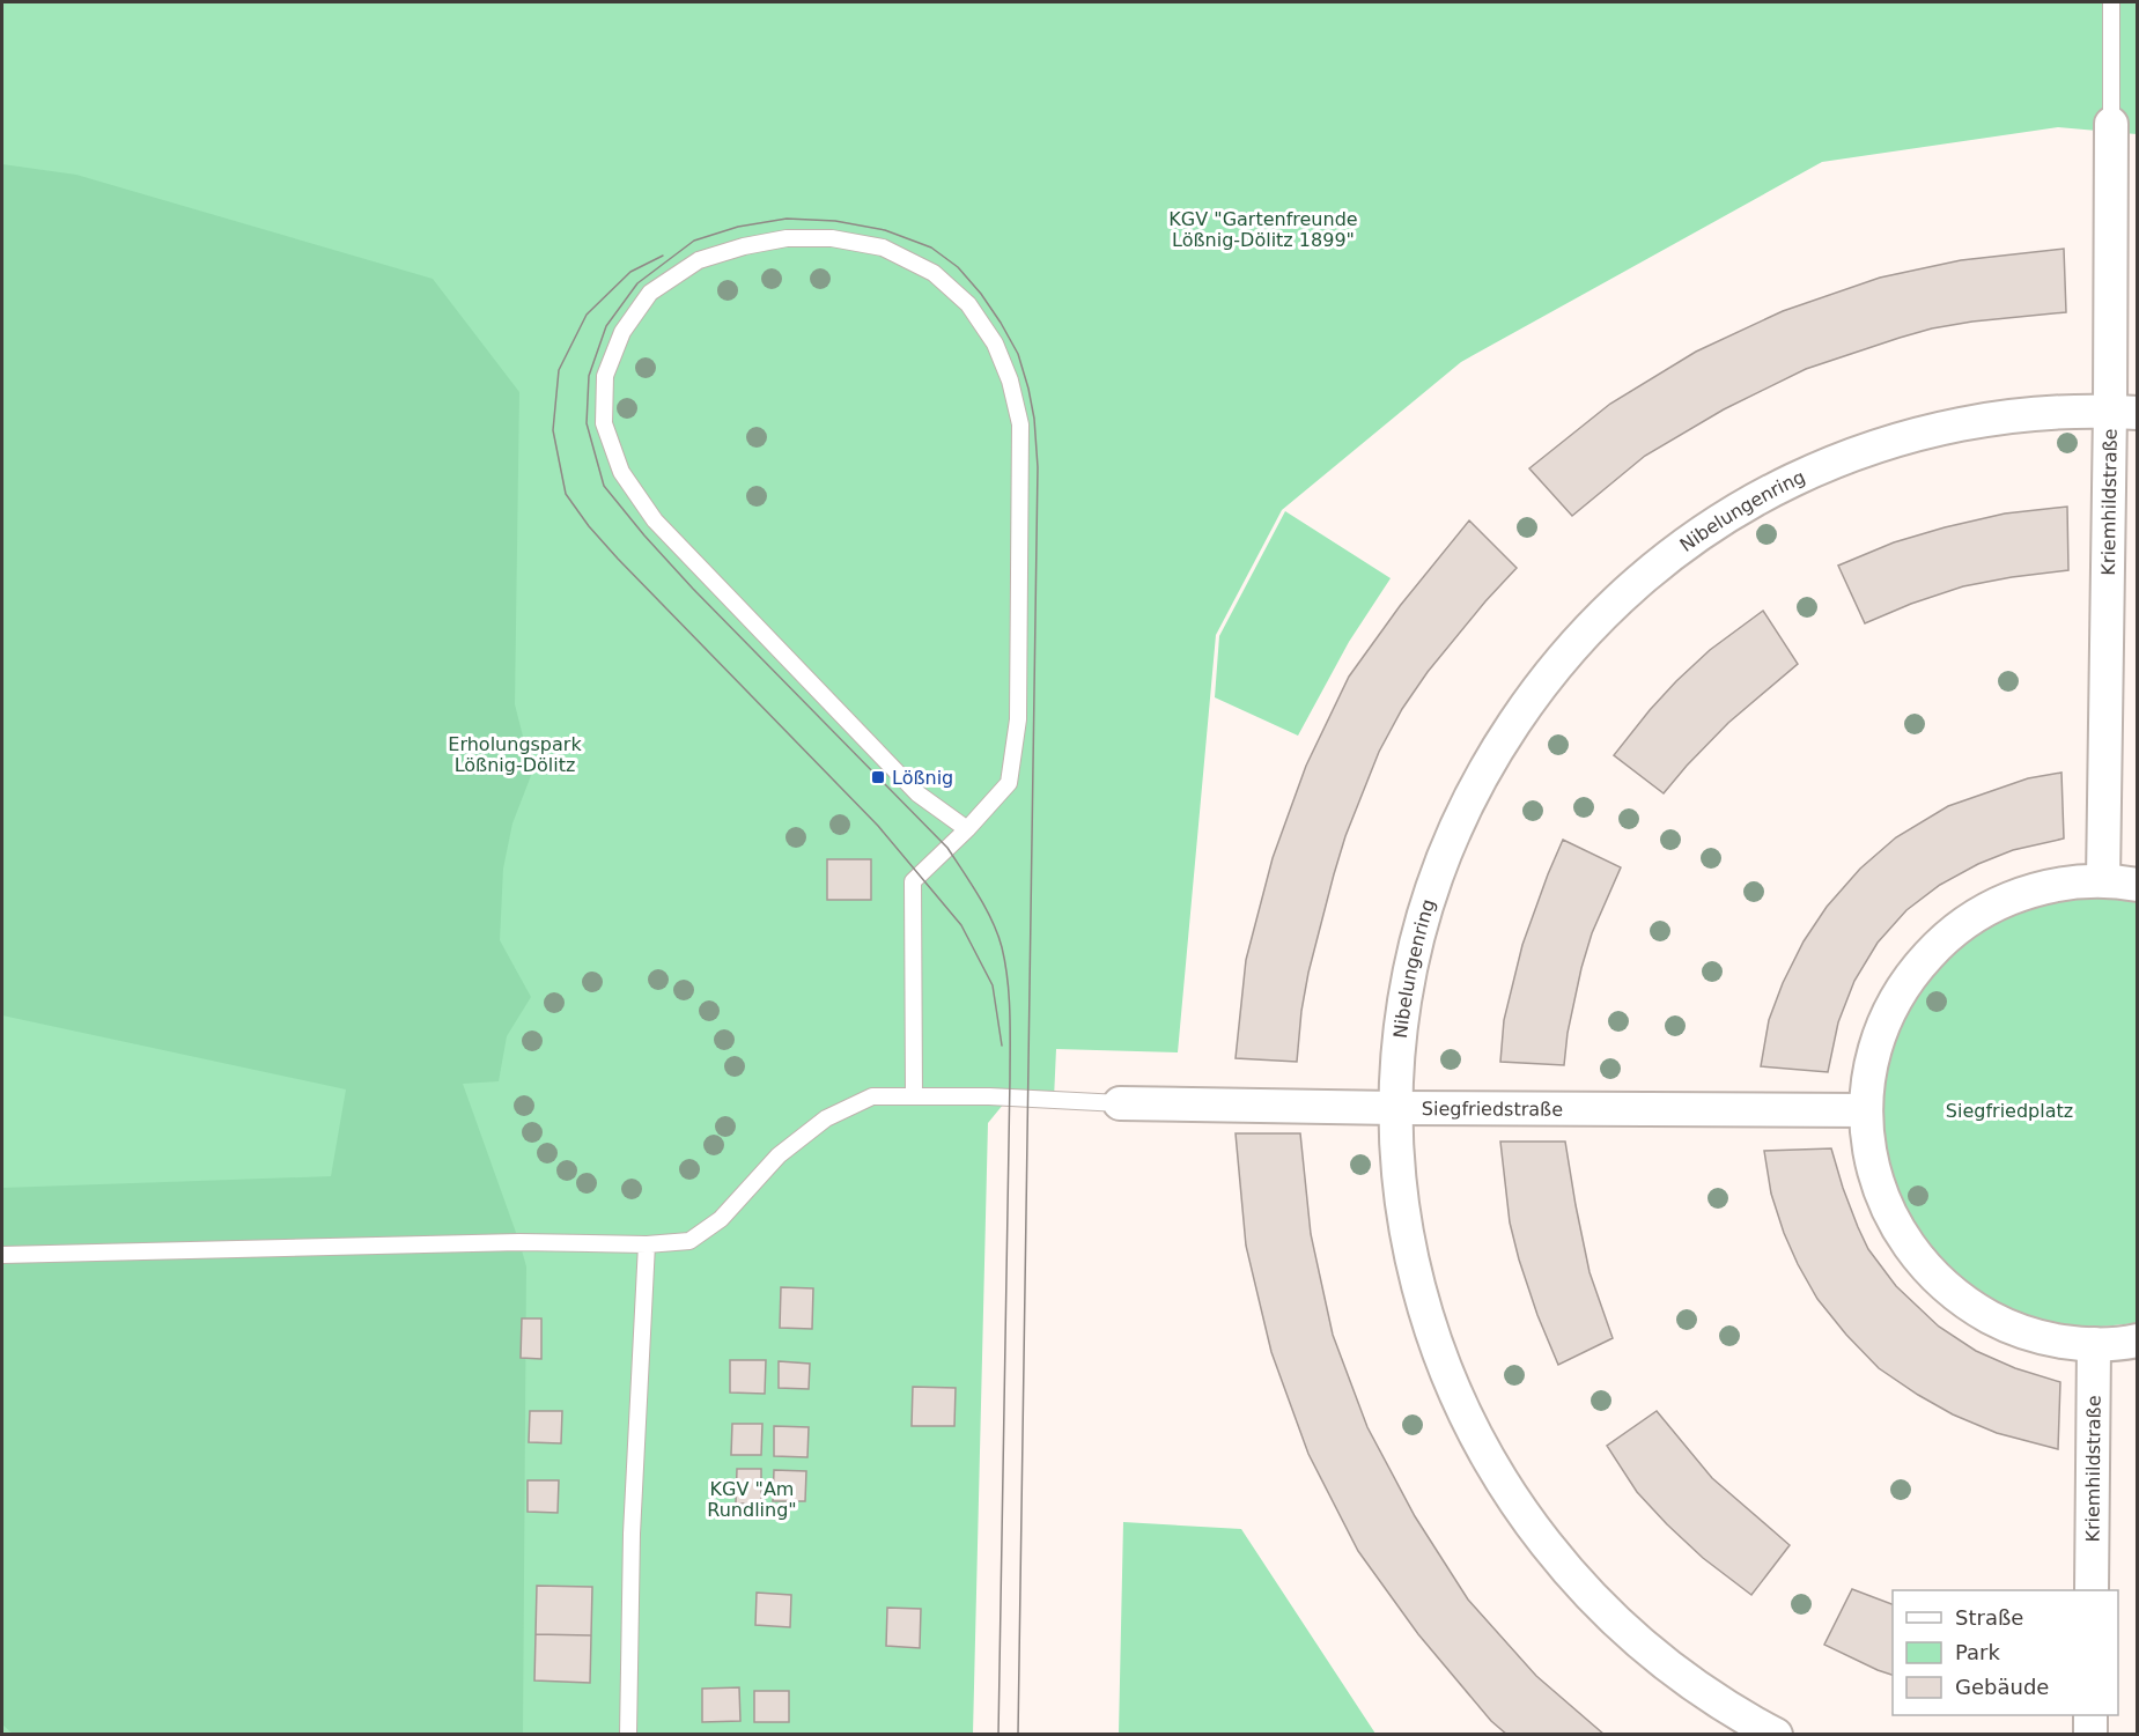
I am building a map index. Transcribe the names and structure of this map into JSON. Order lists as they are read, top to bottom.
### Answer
{
  "streets": {
    "street": ["Kriemhildstraße", "Nibelungenring", "Siegfriedstraße"]
  },
  "crossings": [
    ["Kriemhildstraße", "Nibelungenring"],
    ["Nibelungenring", "Siegfriedstraße"]
  ],
  "parks": [
    "KGV \"Gartenfreunde Lößnig-Dölitz 1899\"",
    "Erholungspark Lößnig-Dölitz",
    "Siegfriedplatz",
    "KGV \"Am Rundling\""
  ],
  "places": {
    "transit": ["Lößnig"]
  },
  "legend": ["Straße", "Park", "Gebäude"]
}
